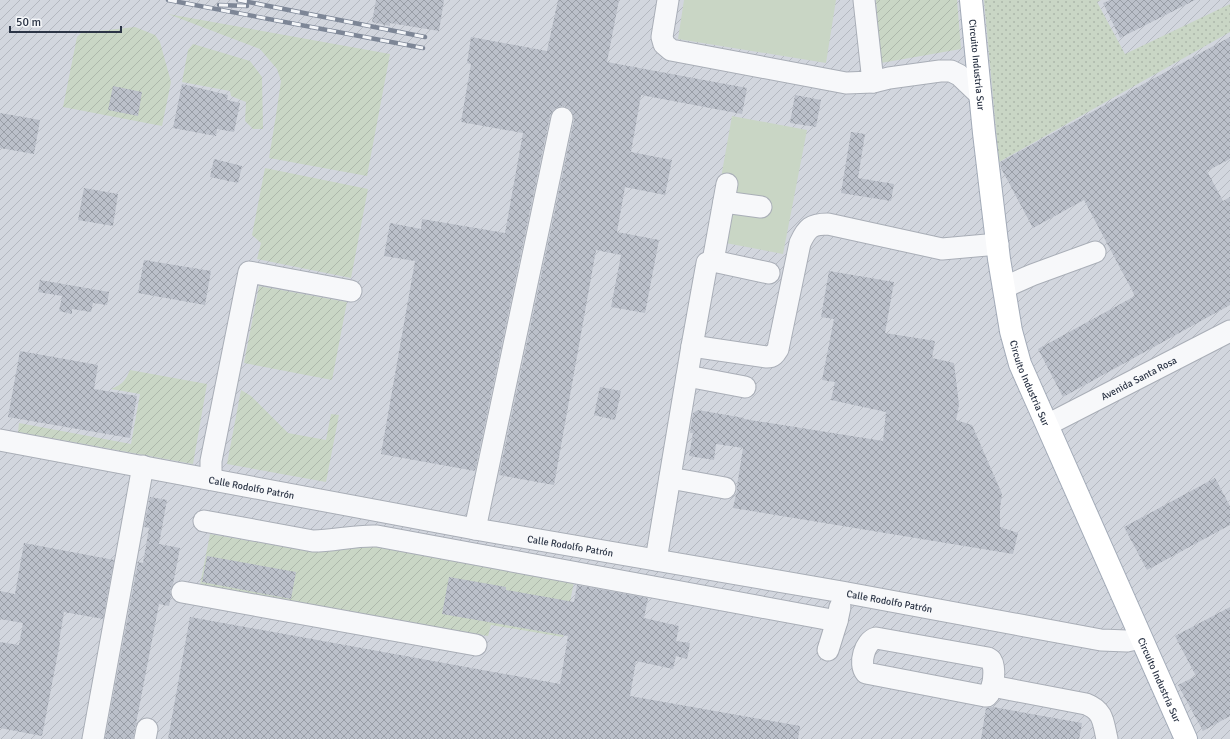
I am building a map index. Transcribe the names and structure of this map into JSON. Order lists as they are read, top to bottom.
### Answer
{
  "streets": {
    "main road": ["Circuito Industria Sur"],
    "street": ["Avenida Santa Rosa", "Calle Rodolfo Patrón"]
  },
  "crossings": [
    ["Circuito Industria Sur", "Avenida Santa Rosa"],
    ["Circuito Industria Sur", "Calle Rodolfo Patrón"]
  ],
  "scale_bar": "50 m"
}
